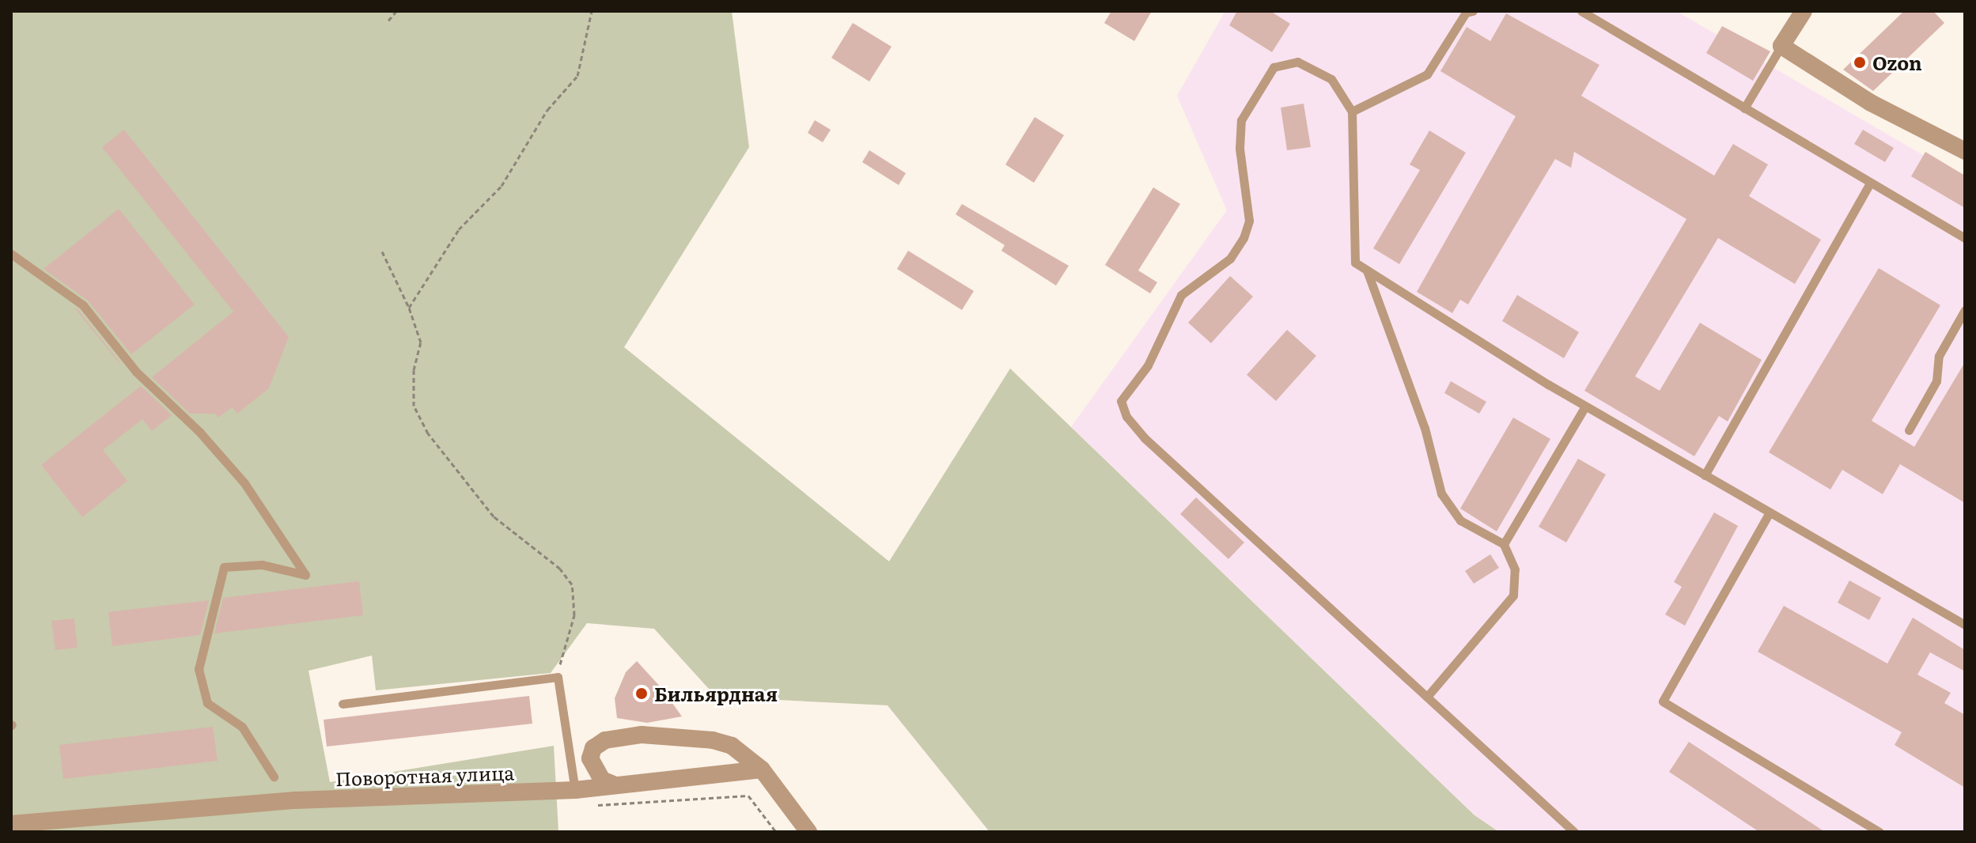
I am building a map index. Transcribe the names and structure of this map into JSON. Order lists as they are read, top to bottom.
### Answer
{
  "streets": {
    "street": ["Поворотная улица"]
  },
  "places": ["Ozon", "Бильярдная"]
}
